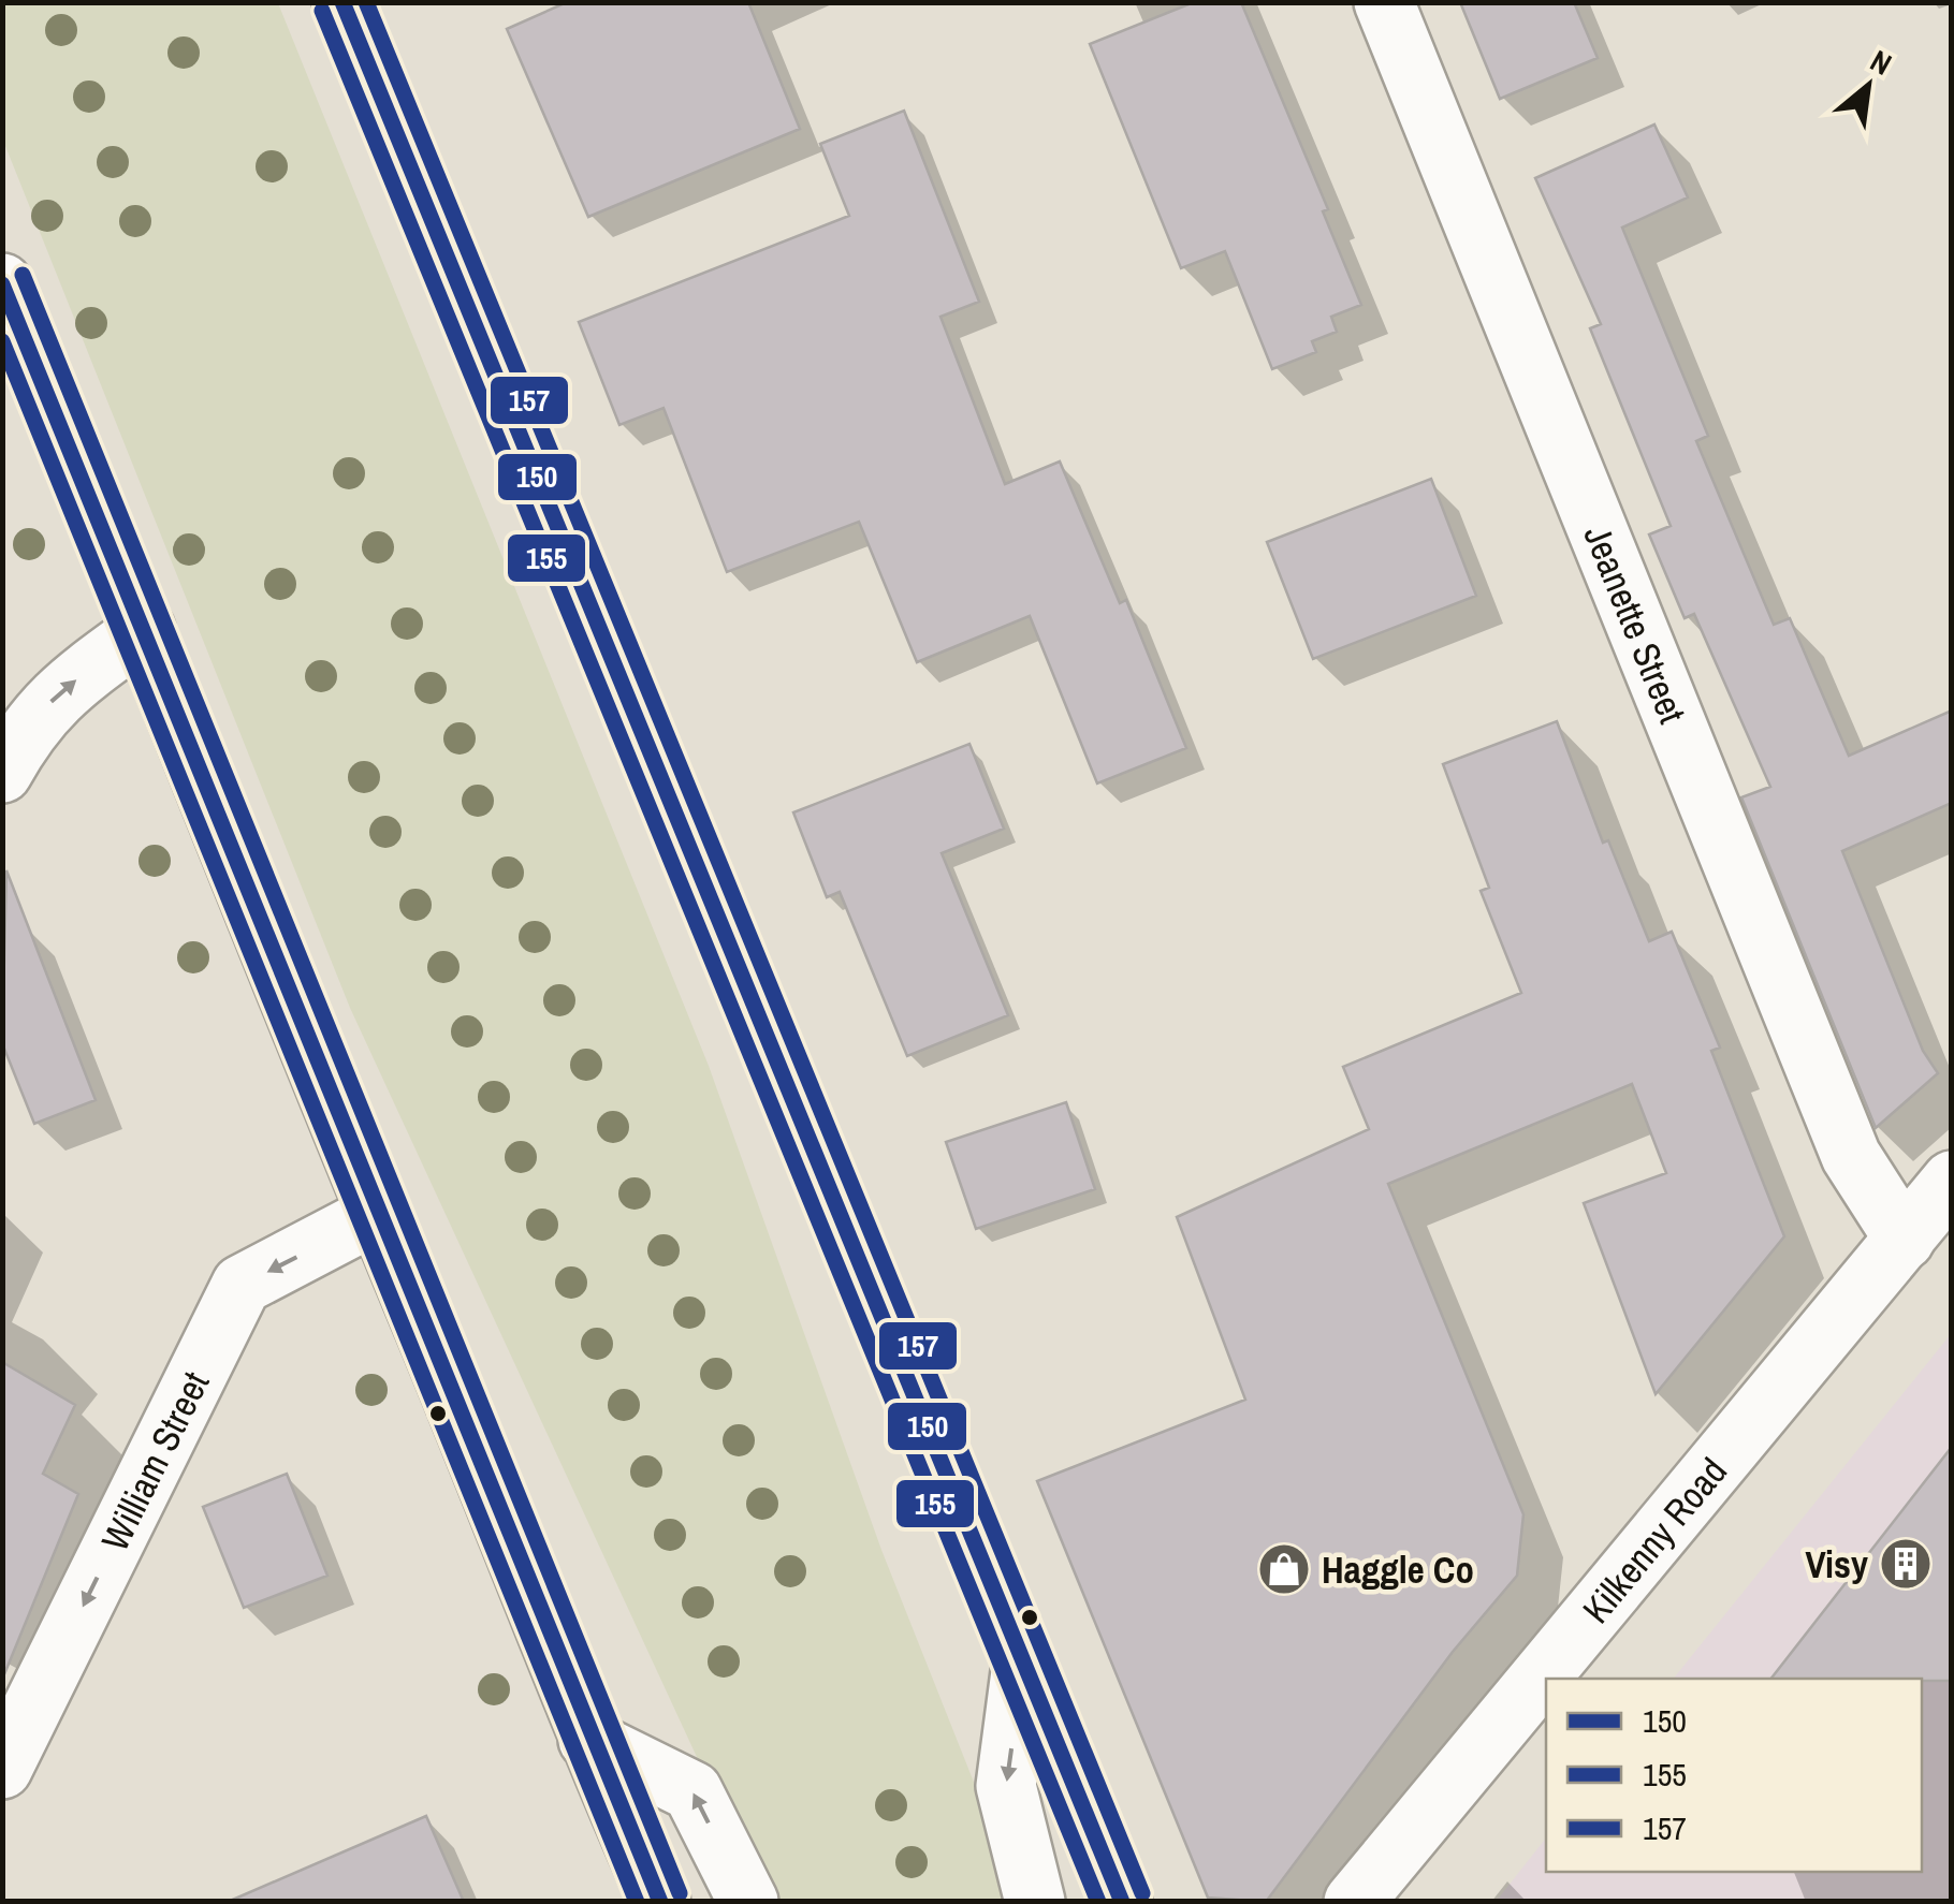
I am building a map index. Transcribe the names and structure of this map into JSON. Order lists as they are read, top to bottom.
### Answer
{
  "streets": {
    "main road": ["Jeanette Street", "William Street", "Kilkenny Road"]
  },
  "crossings": [
    ["Jeanette Street", "Kilkenny Road"]
  ],
  "one_way": ["William Street"],
  "places": {
    "building": ["Visy"],
    "shop": ["Haggle Co"]
  },
  "lines": ["transit line 150", "transit line 157", "transit line 155"],
  "legend": ["150", "155", "157"],
  "north": "top right"
}
